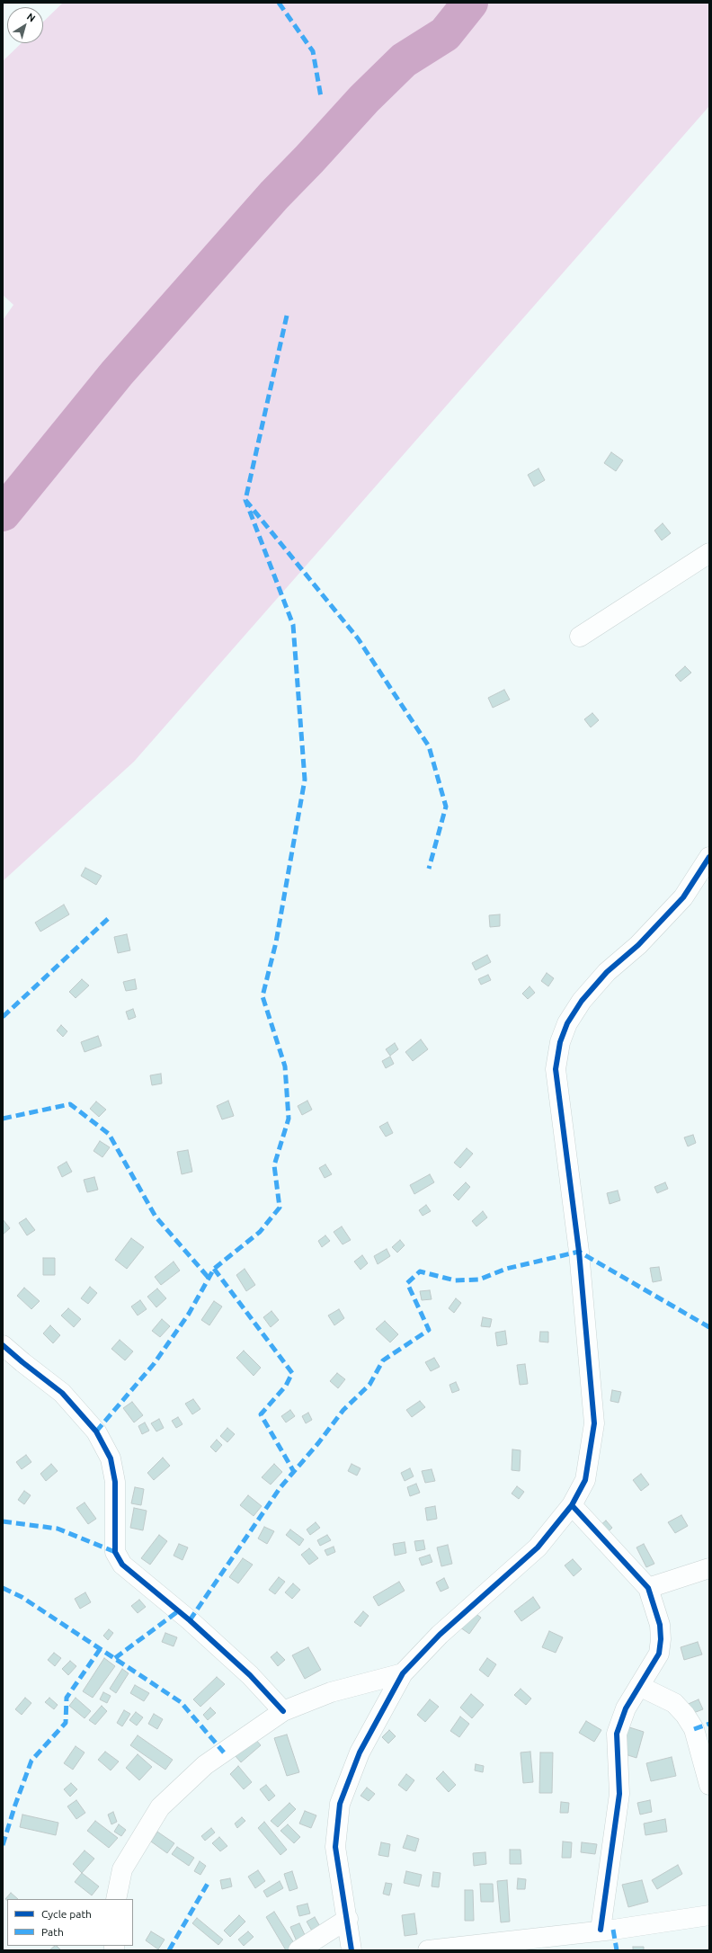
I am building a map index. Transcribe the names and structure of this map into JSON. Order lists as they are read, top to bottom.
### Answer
{
  "legend": ["Cycle path", "Path"],
  "north": "top right"
}
